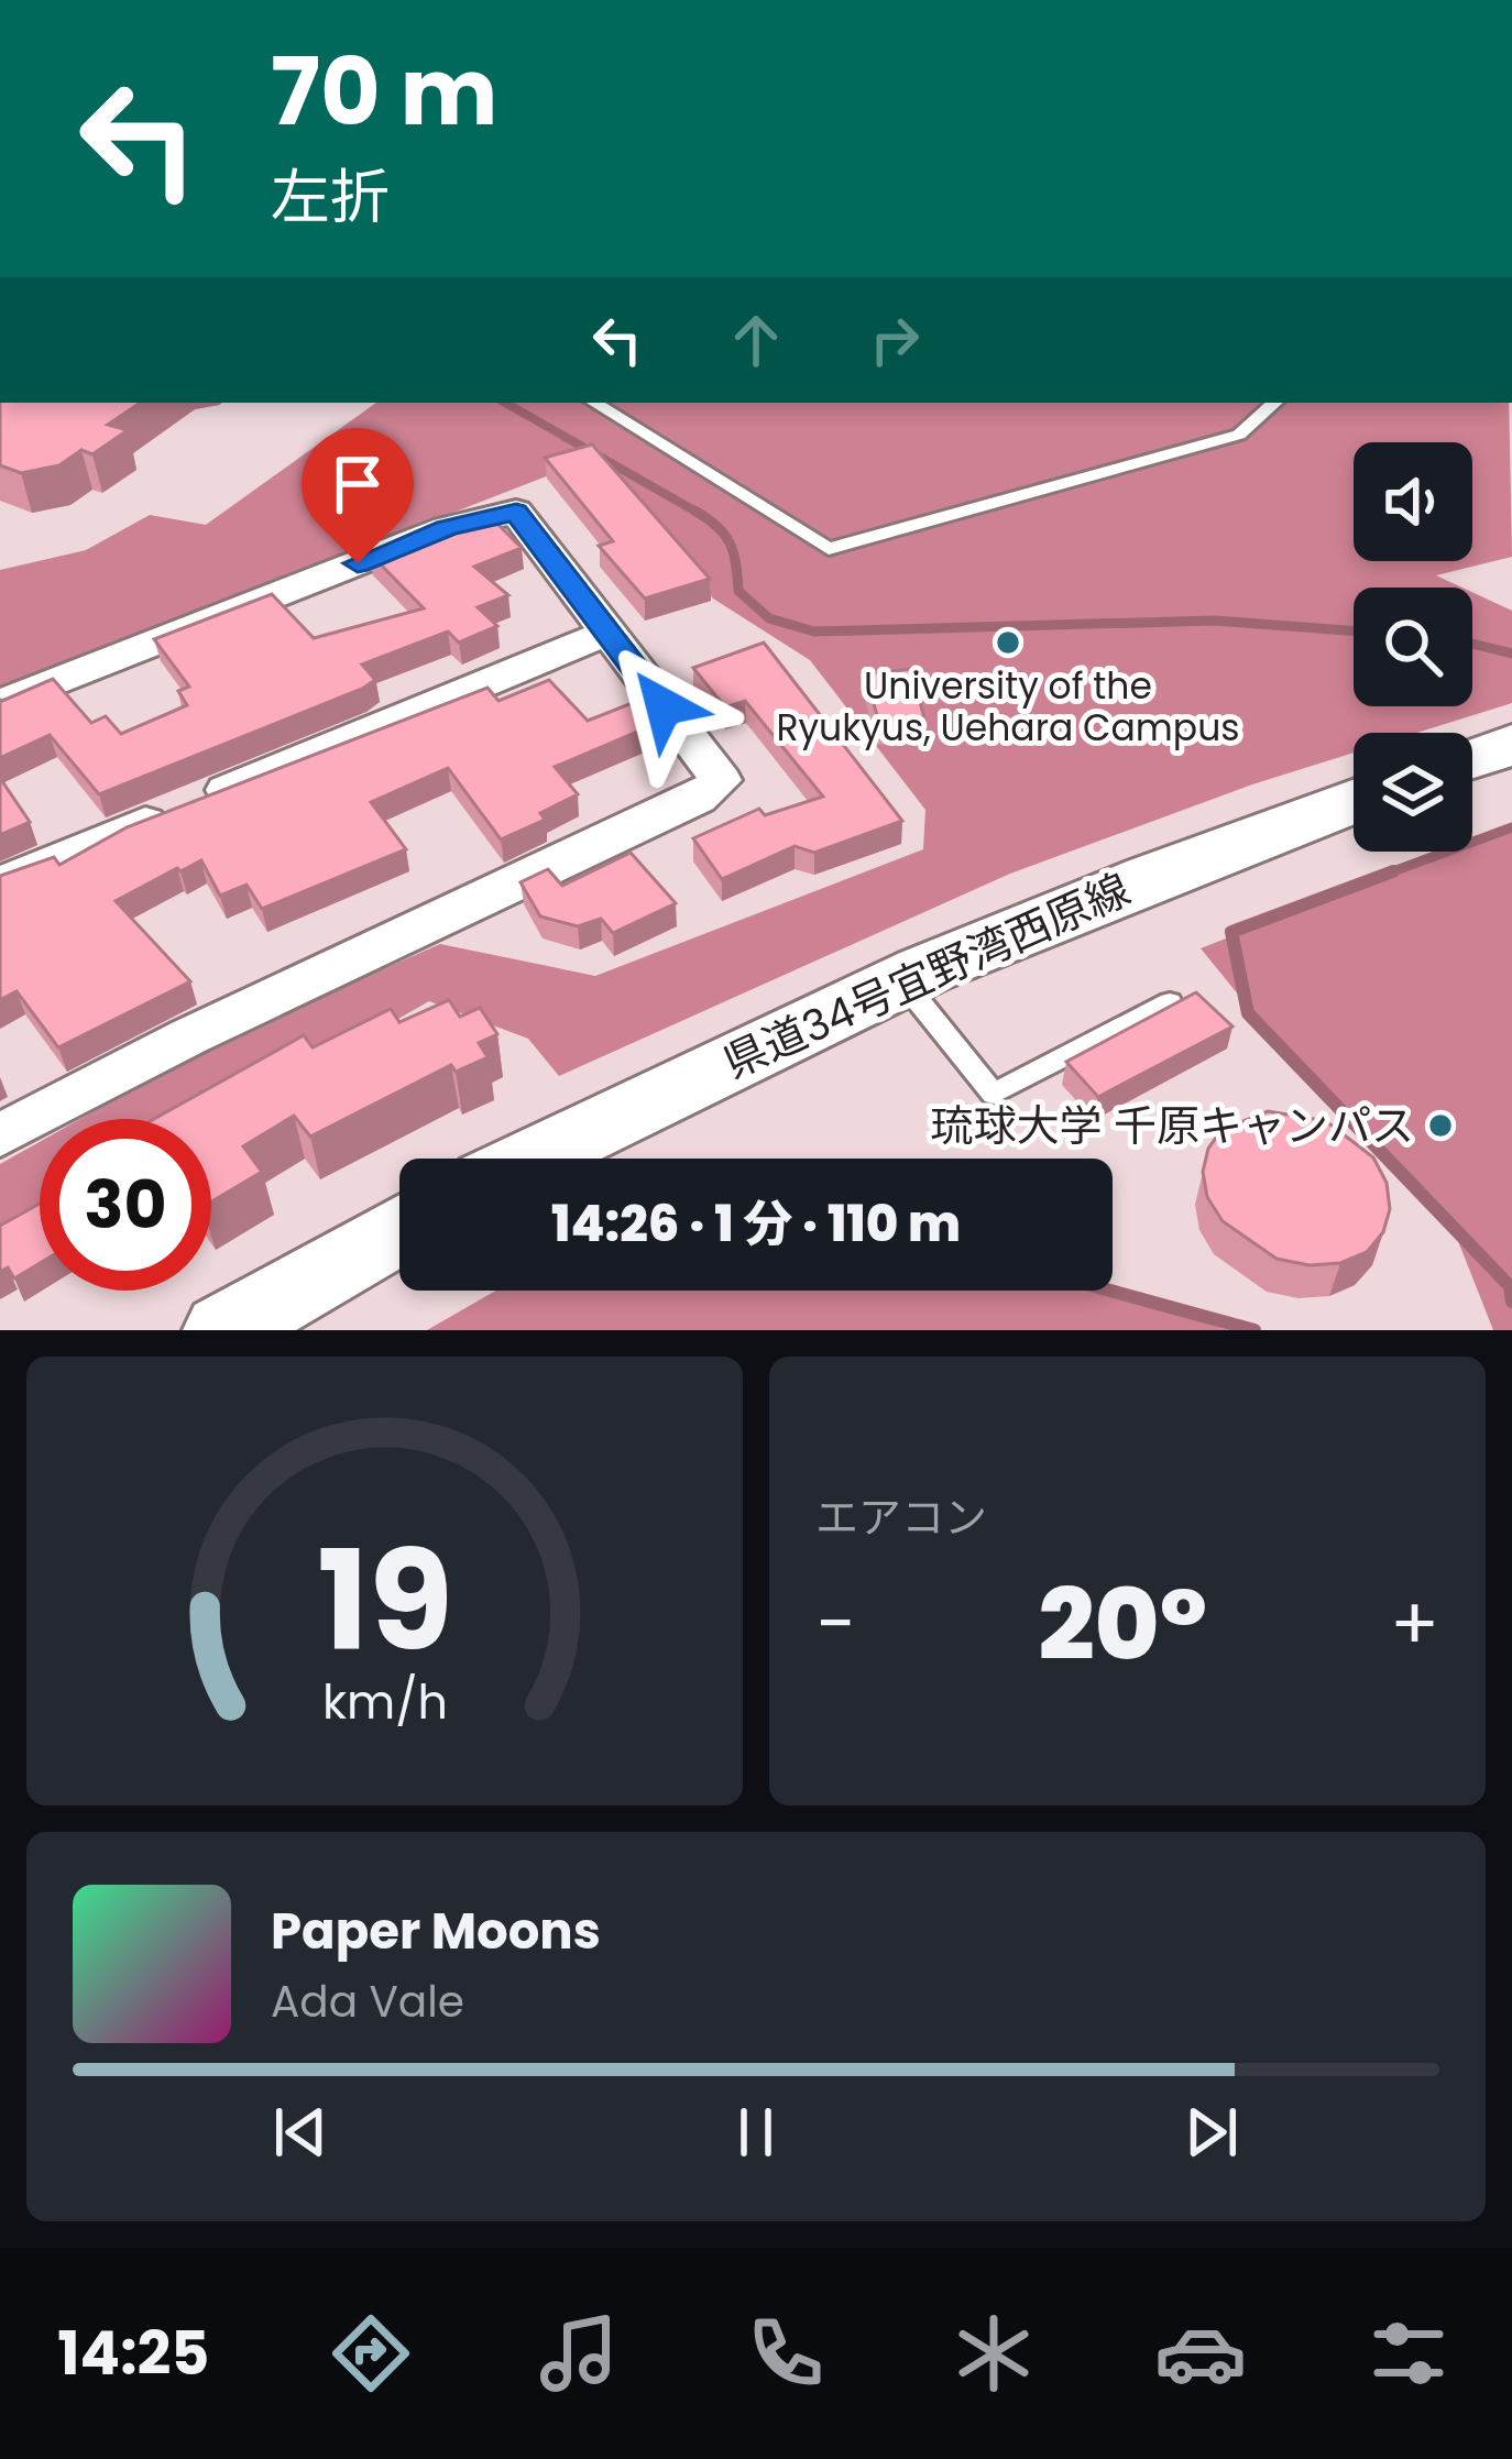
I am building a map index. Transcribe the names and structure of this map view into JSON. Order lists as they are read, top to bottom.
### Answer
{
  "streets": {
    "main road": ["県道34号宜野湾西原線"]
  },
  "places": ["University of the Ryukyus, Uehara Campus", "琉球大学 千原キャンパス"],
  "page": {
    "turn": ["70 m", "左折"],
    "limit": "30",
    "trip": "14:26 · 1 分 · 110 m",
    "tile": "エアコン",
    "heat": ["−", "20°", "+"],
    "song": ["Paper Moons", "Ada Vale"],
    "tabs": "14:25",
    "gauge": ["19", "km/h"]
  }
}
